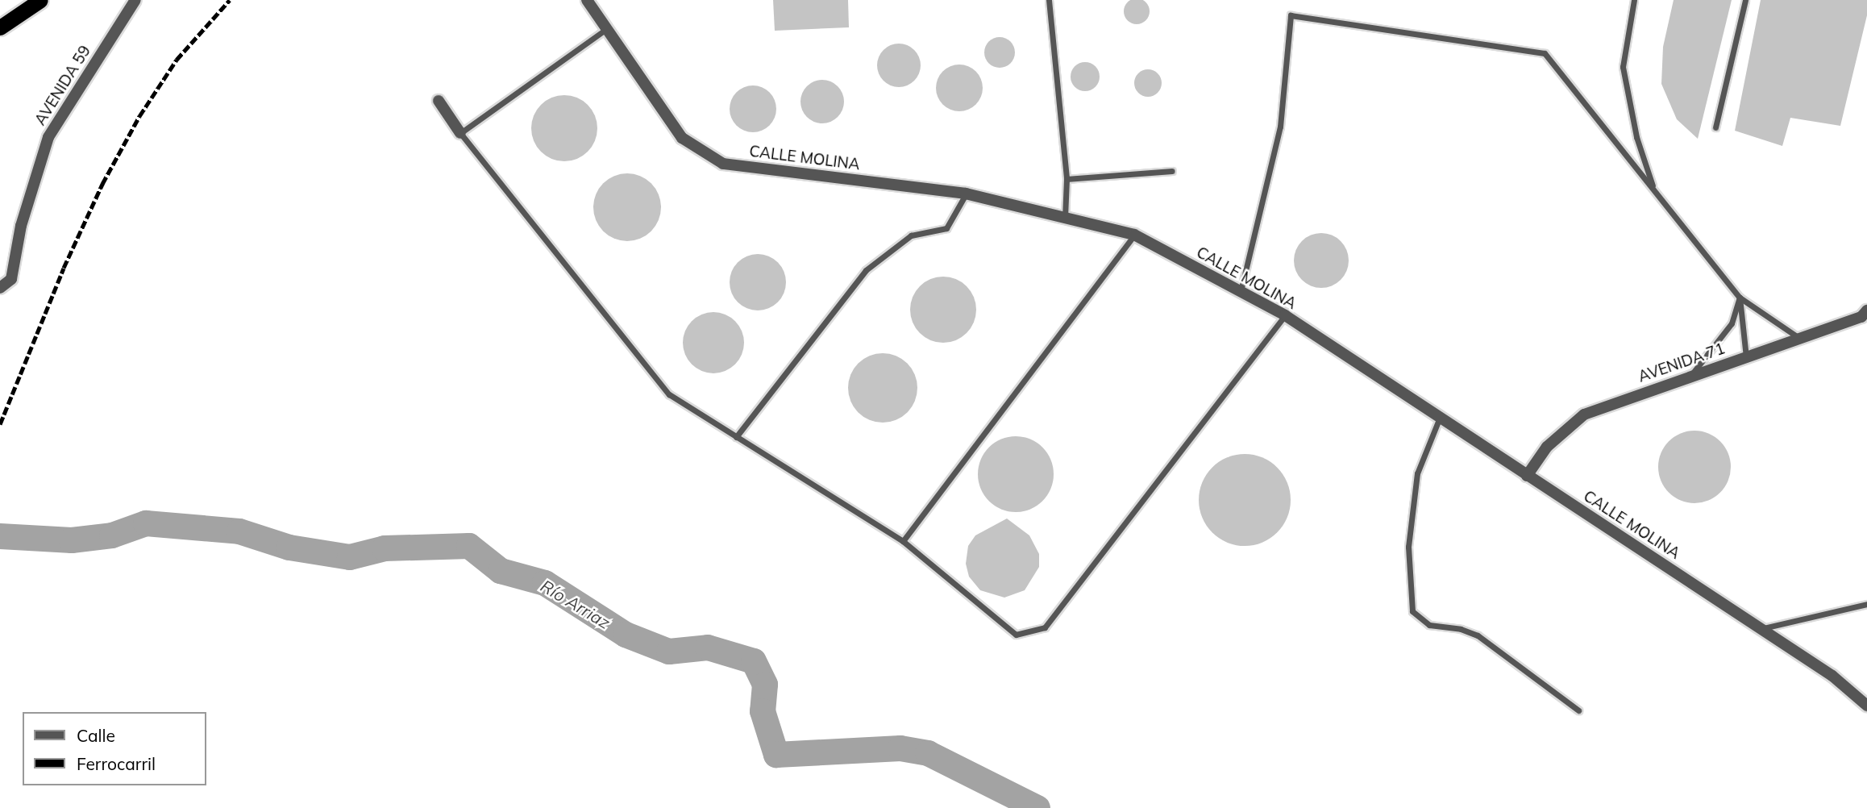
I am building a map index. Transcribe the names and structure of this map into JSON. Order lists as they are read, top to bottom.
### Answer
{
  "streets": {
    "street": ["AVENIDA 59", "CALLE MOLINA", "AVENIDA 71"]
  },
  "crossings": [
    ["CALLE MOLINA", "AVENIDA 71"]
  ],
  "water": ["Río Arriaz"],
  "legend": ["Calle", "Ferrocarril"]
}
